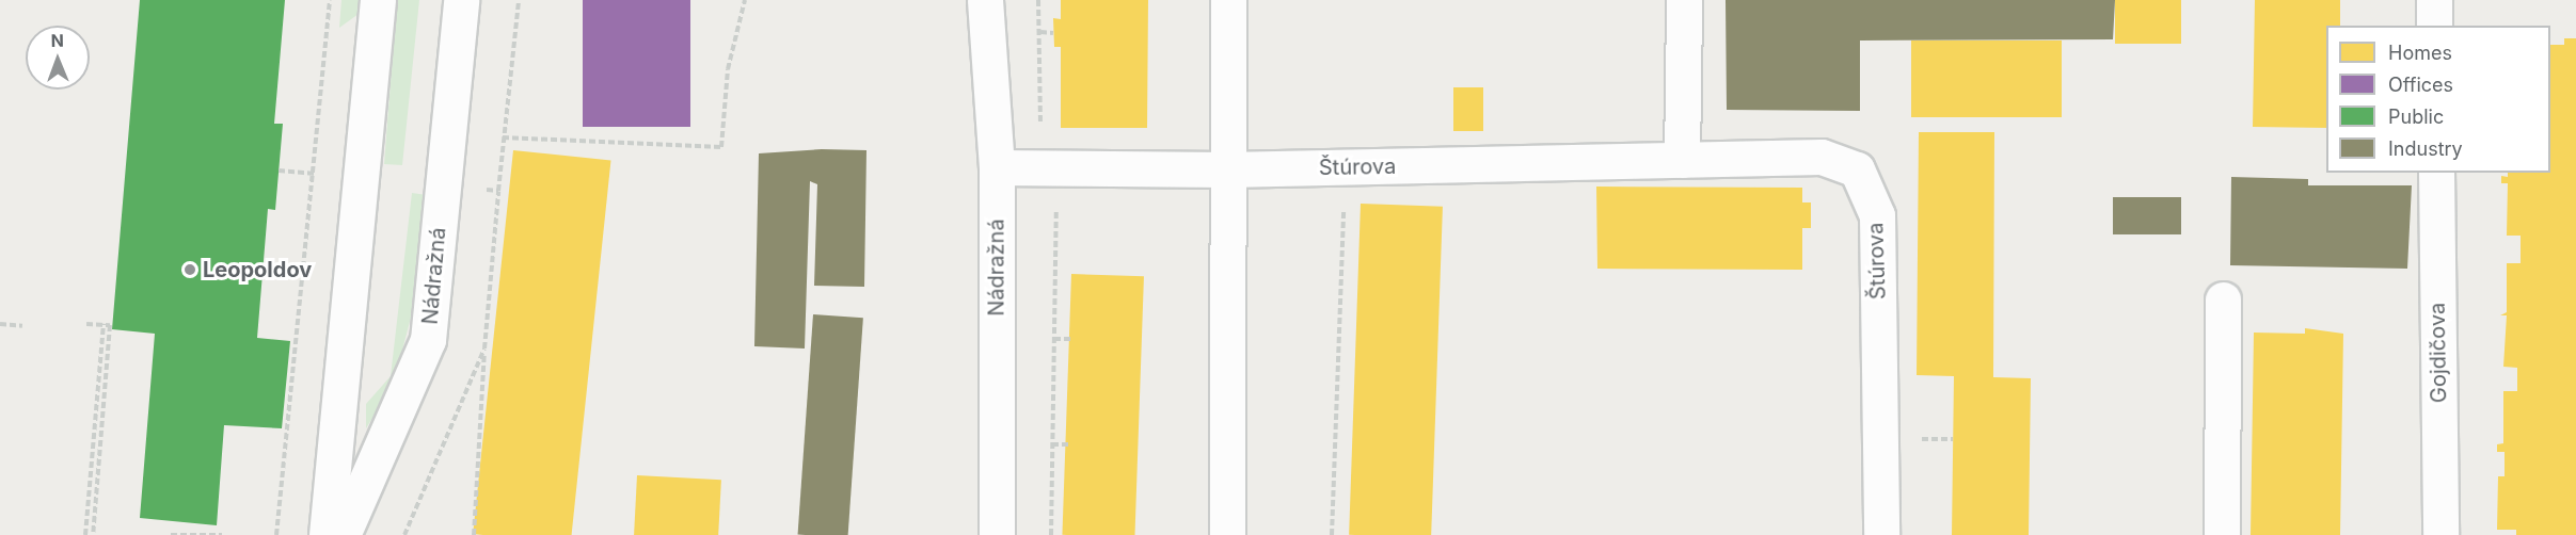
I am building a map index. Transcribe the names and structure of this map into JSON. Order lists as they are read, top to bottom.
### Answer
{
  "streets": {
    "street": ["Štúrova", "Nádražná", "Gojdičova"]
  },
  "crossings": [
    ["Štúrova", "Nádražná"]
  ],
  "places": ["Leopoldov"],
  "legend": [
    "Homes",
    "Offices",
    "Public",
    "Industry"
  ],
  "north": "top"
}
